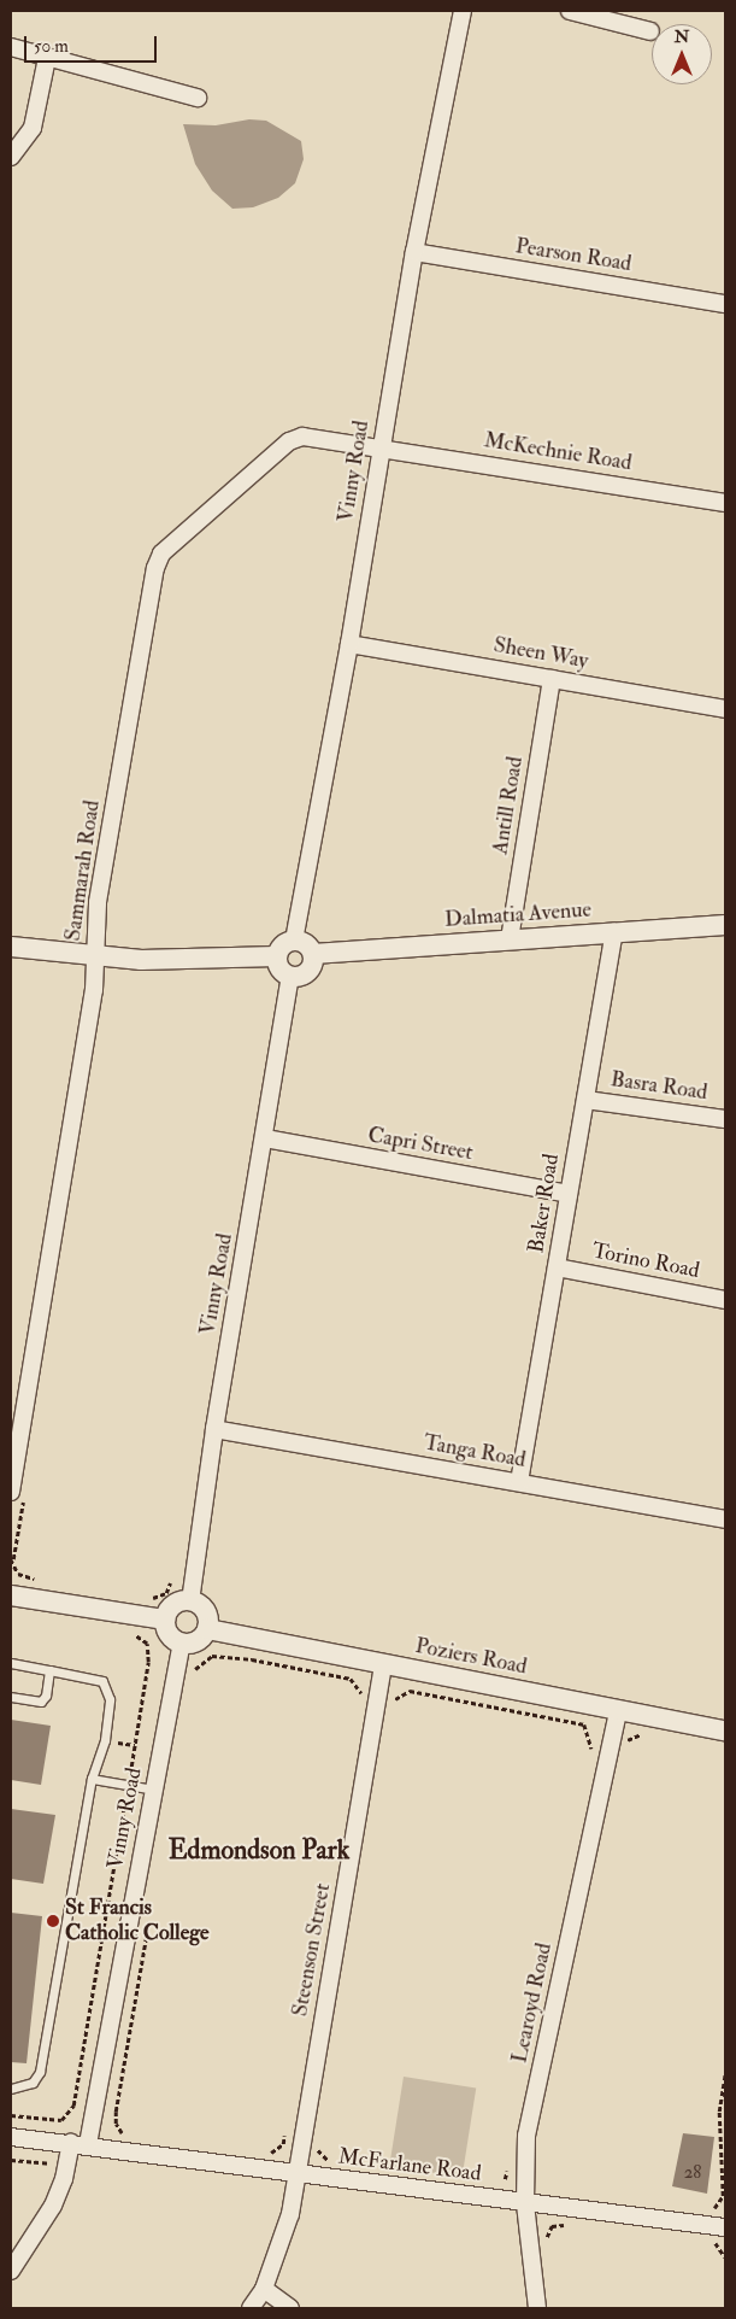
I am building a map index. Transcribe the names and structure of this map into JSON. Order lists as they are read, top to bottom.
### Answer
{
  "streets": {
    "street": [
      "Pearson Road",
      "McKechnie Road",
      "Vinny Road",
      "Sheen Way",
      "Antill Road",
      "Sammarah Road",
      "Dalmatia Avenue",
      "Basra Road",
      "Capri Street",
      "Baker Road",
      "Torino Road",
      "Tanga Road",
      "Poziers Road",
      "Steenson Street",
      "Learoyd Road",
      "McFarlane Road"
    ]
  },
  "crossings": [
    ["Pearson Road", "Vinny Road"],
    ["McKechnie Road", "Vinny Road"],
    ["McKechnie Road", "Sammarah Road"],
    ["Vinny Road", "Sheen Way"],
    ["Vinny Road", "Sammarah Road"],
    ["Vinny Road", "Dalmatia Avenue"],
    ["Vinny Road", "Capri Street"],
    ["Vinny Road", "Tanga Road"],
    ["Vinny Road", "Poziers Road"],
    ["Vinny Road", "McFarlane Road"],
    ["Sheen Way", "Antill Road"],
    ["Antill Road", "Dalmatia Avenue"],
    ["Dalmatia Avenue", "Baker Road"],
    ["Basra Road", "Baker Road"],
    ["Capri Street", "Baker Road"],
    ["Baker Road", "Torino Road"],
    ["Baker Road", "Tanga Road"],
    ["Poziers Road", "Steenson Street"],
    ["Poziers Road", "Learoyd Road"],
    ["Steenson Street", "McFarlane Road"],
    ["Learoyd Road", "McFarlane Road"]
  ],
  "districts": ["Edmondson Park"],
  "places": ["St Francis Catholic College"],
  "house_numbers": ["28"],
  "scale_bar": "50 m",
  "north": "top"
}
